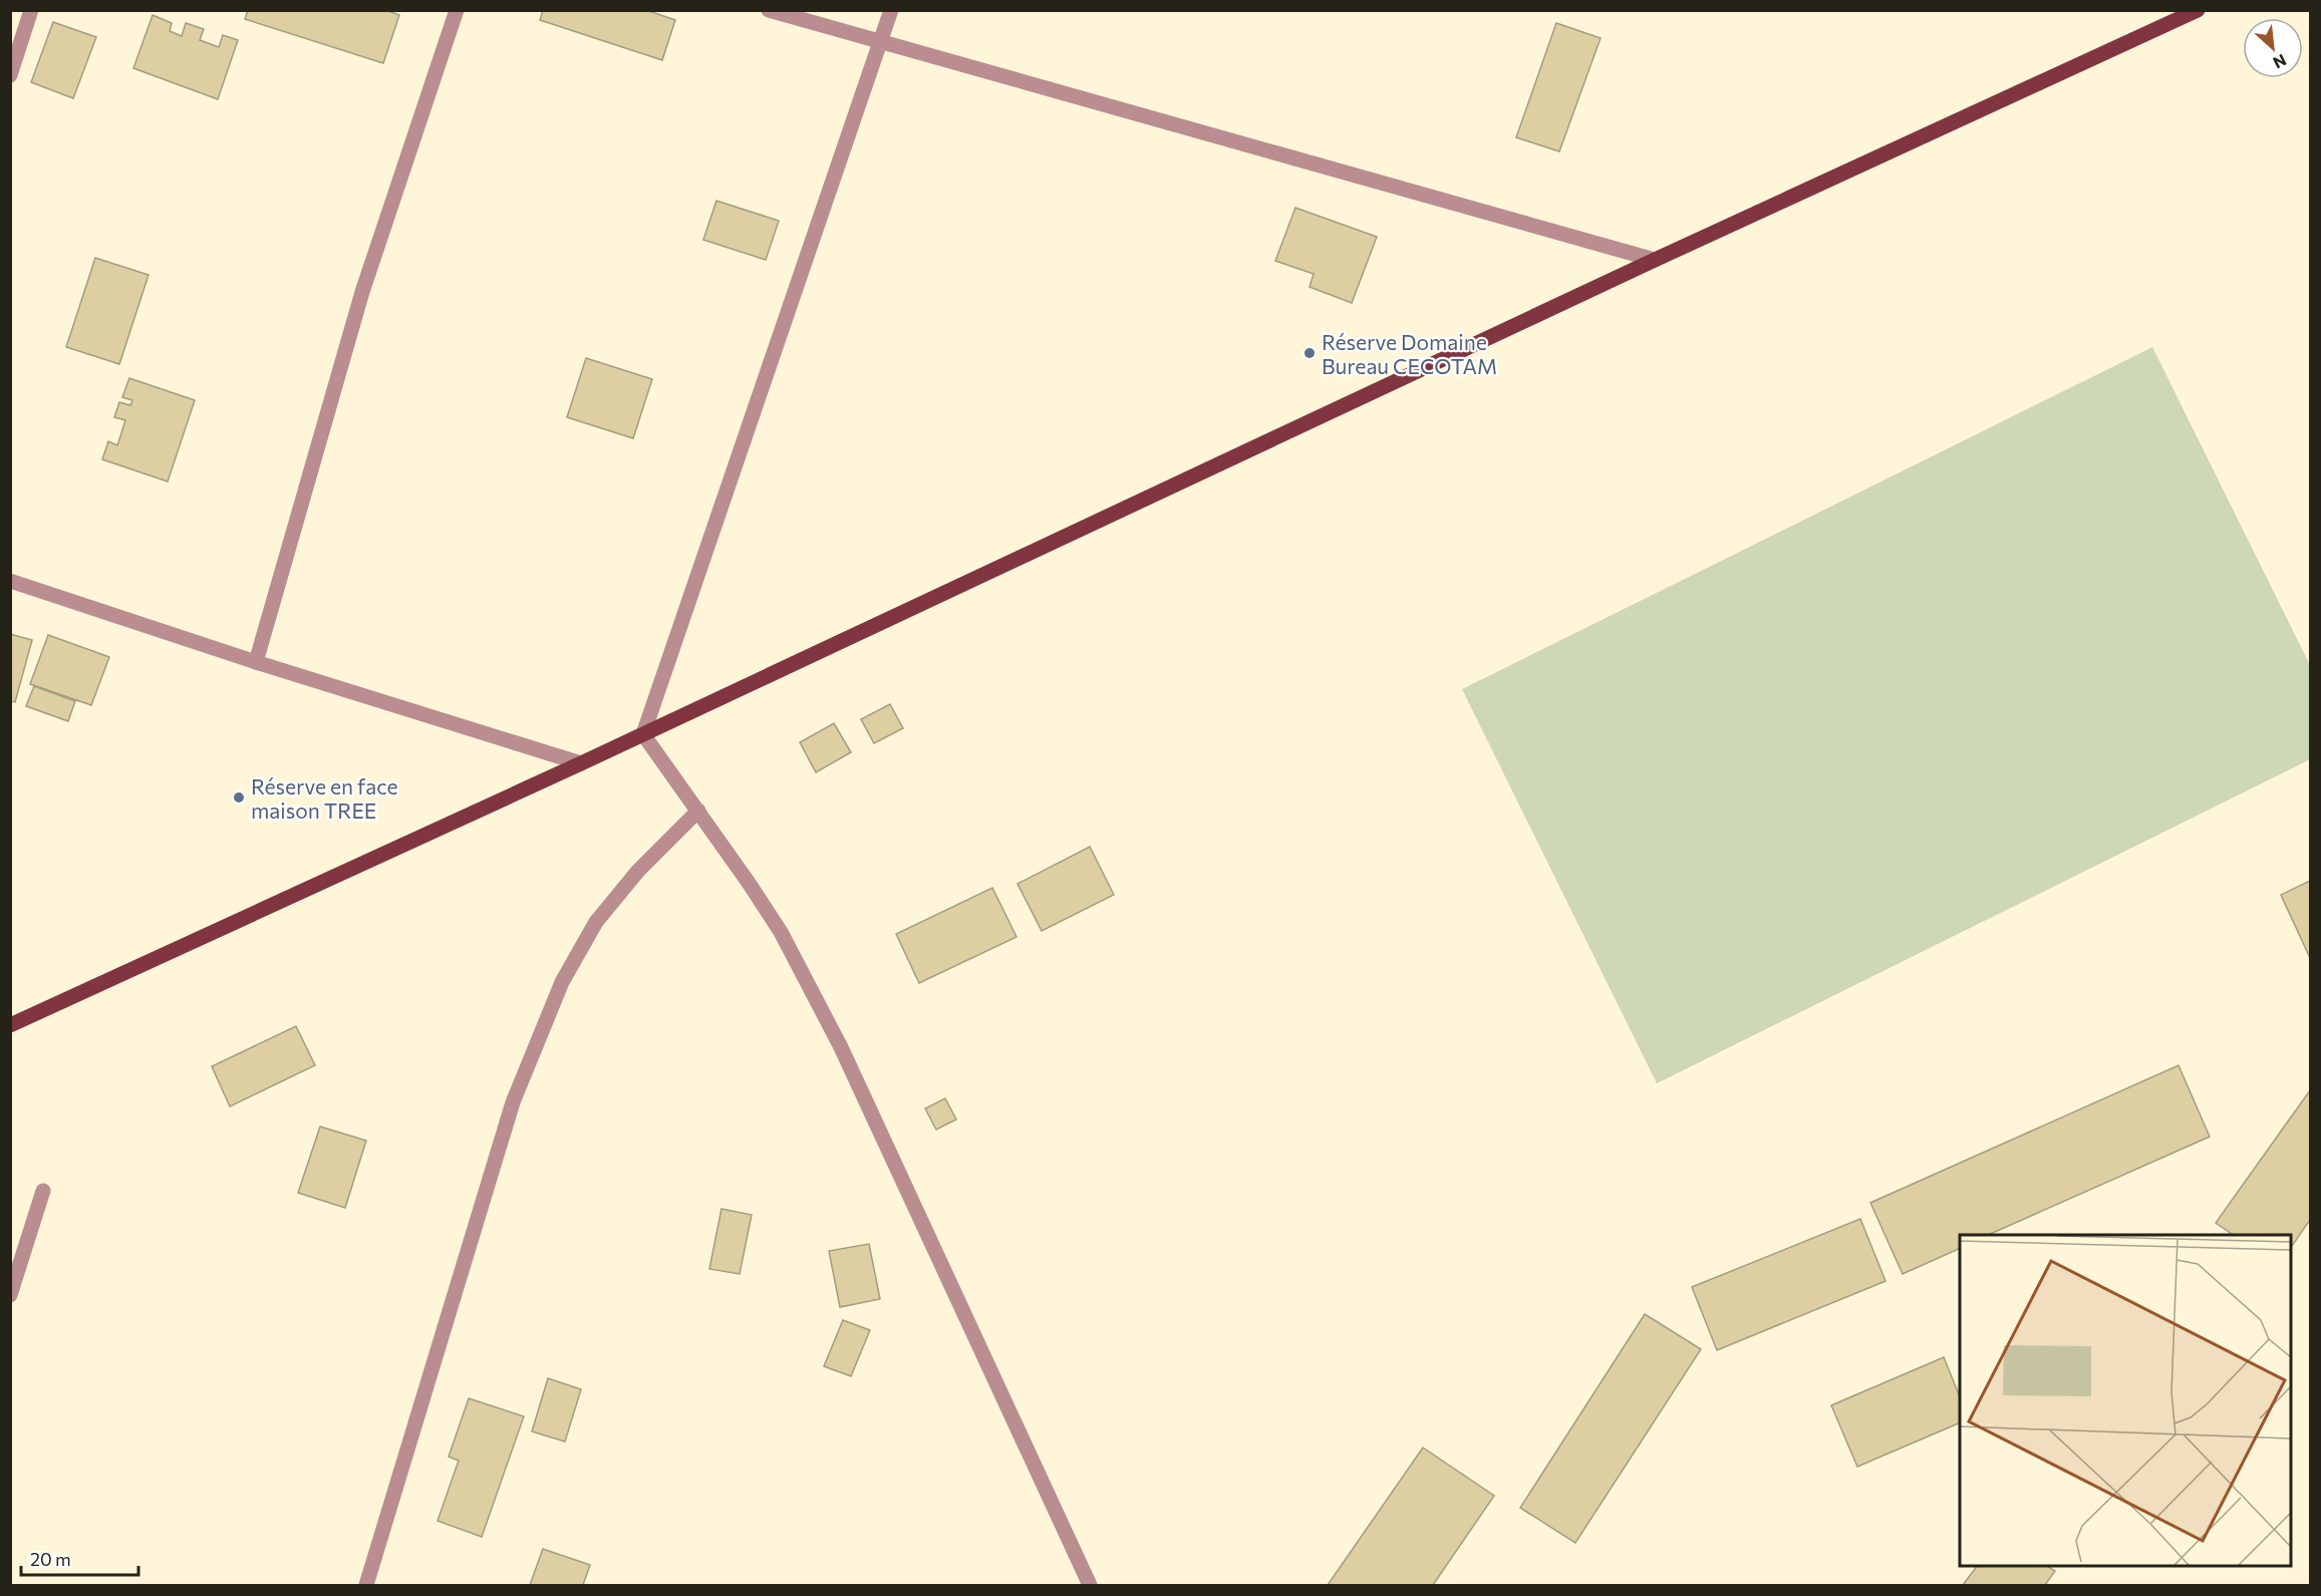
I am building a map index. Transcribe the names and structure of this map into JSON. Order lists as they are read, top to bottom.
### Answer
{
  "places": ["Réserve Domaine Bureau CECOTAM", "Réserve en face maison TREE"],
  "scale_bar": "20 m",
  "north": "bottom right"
}
